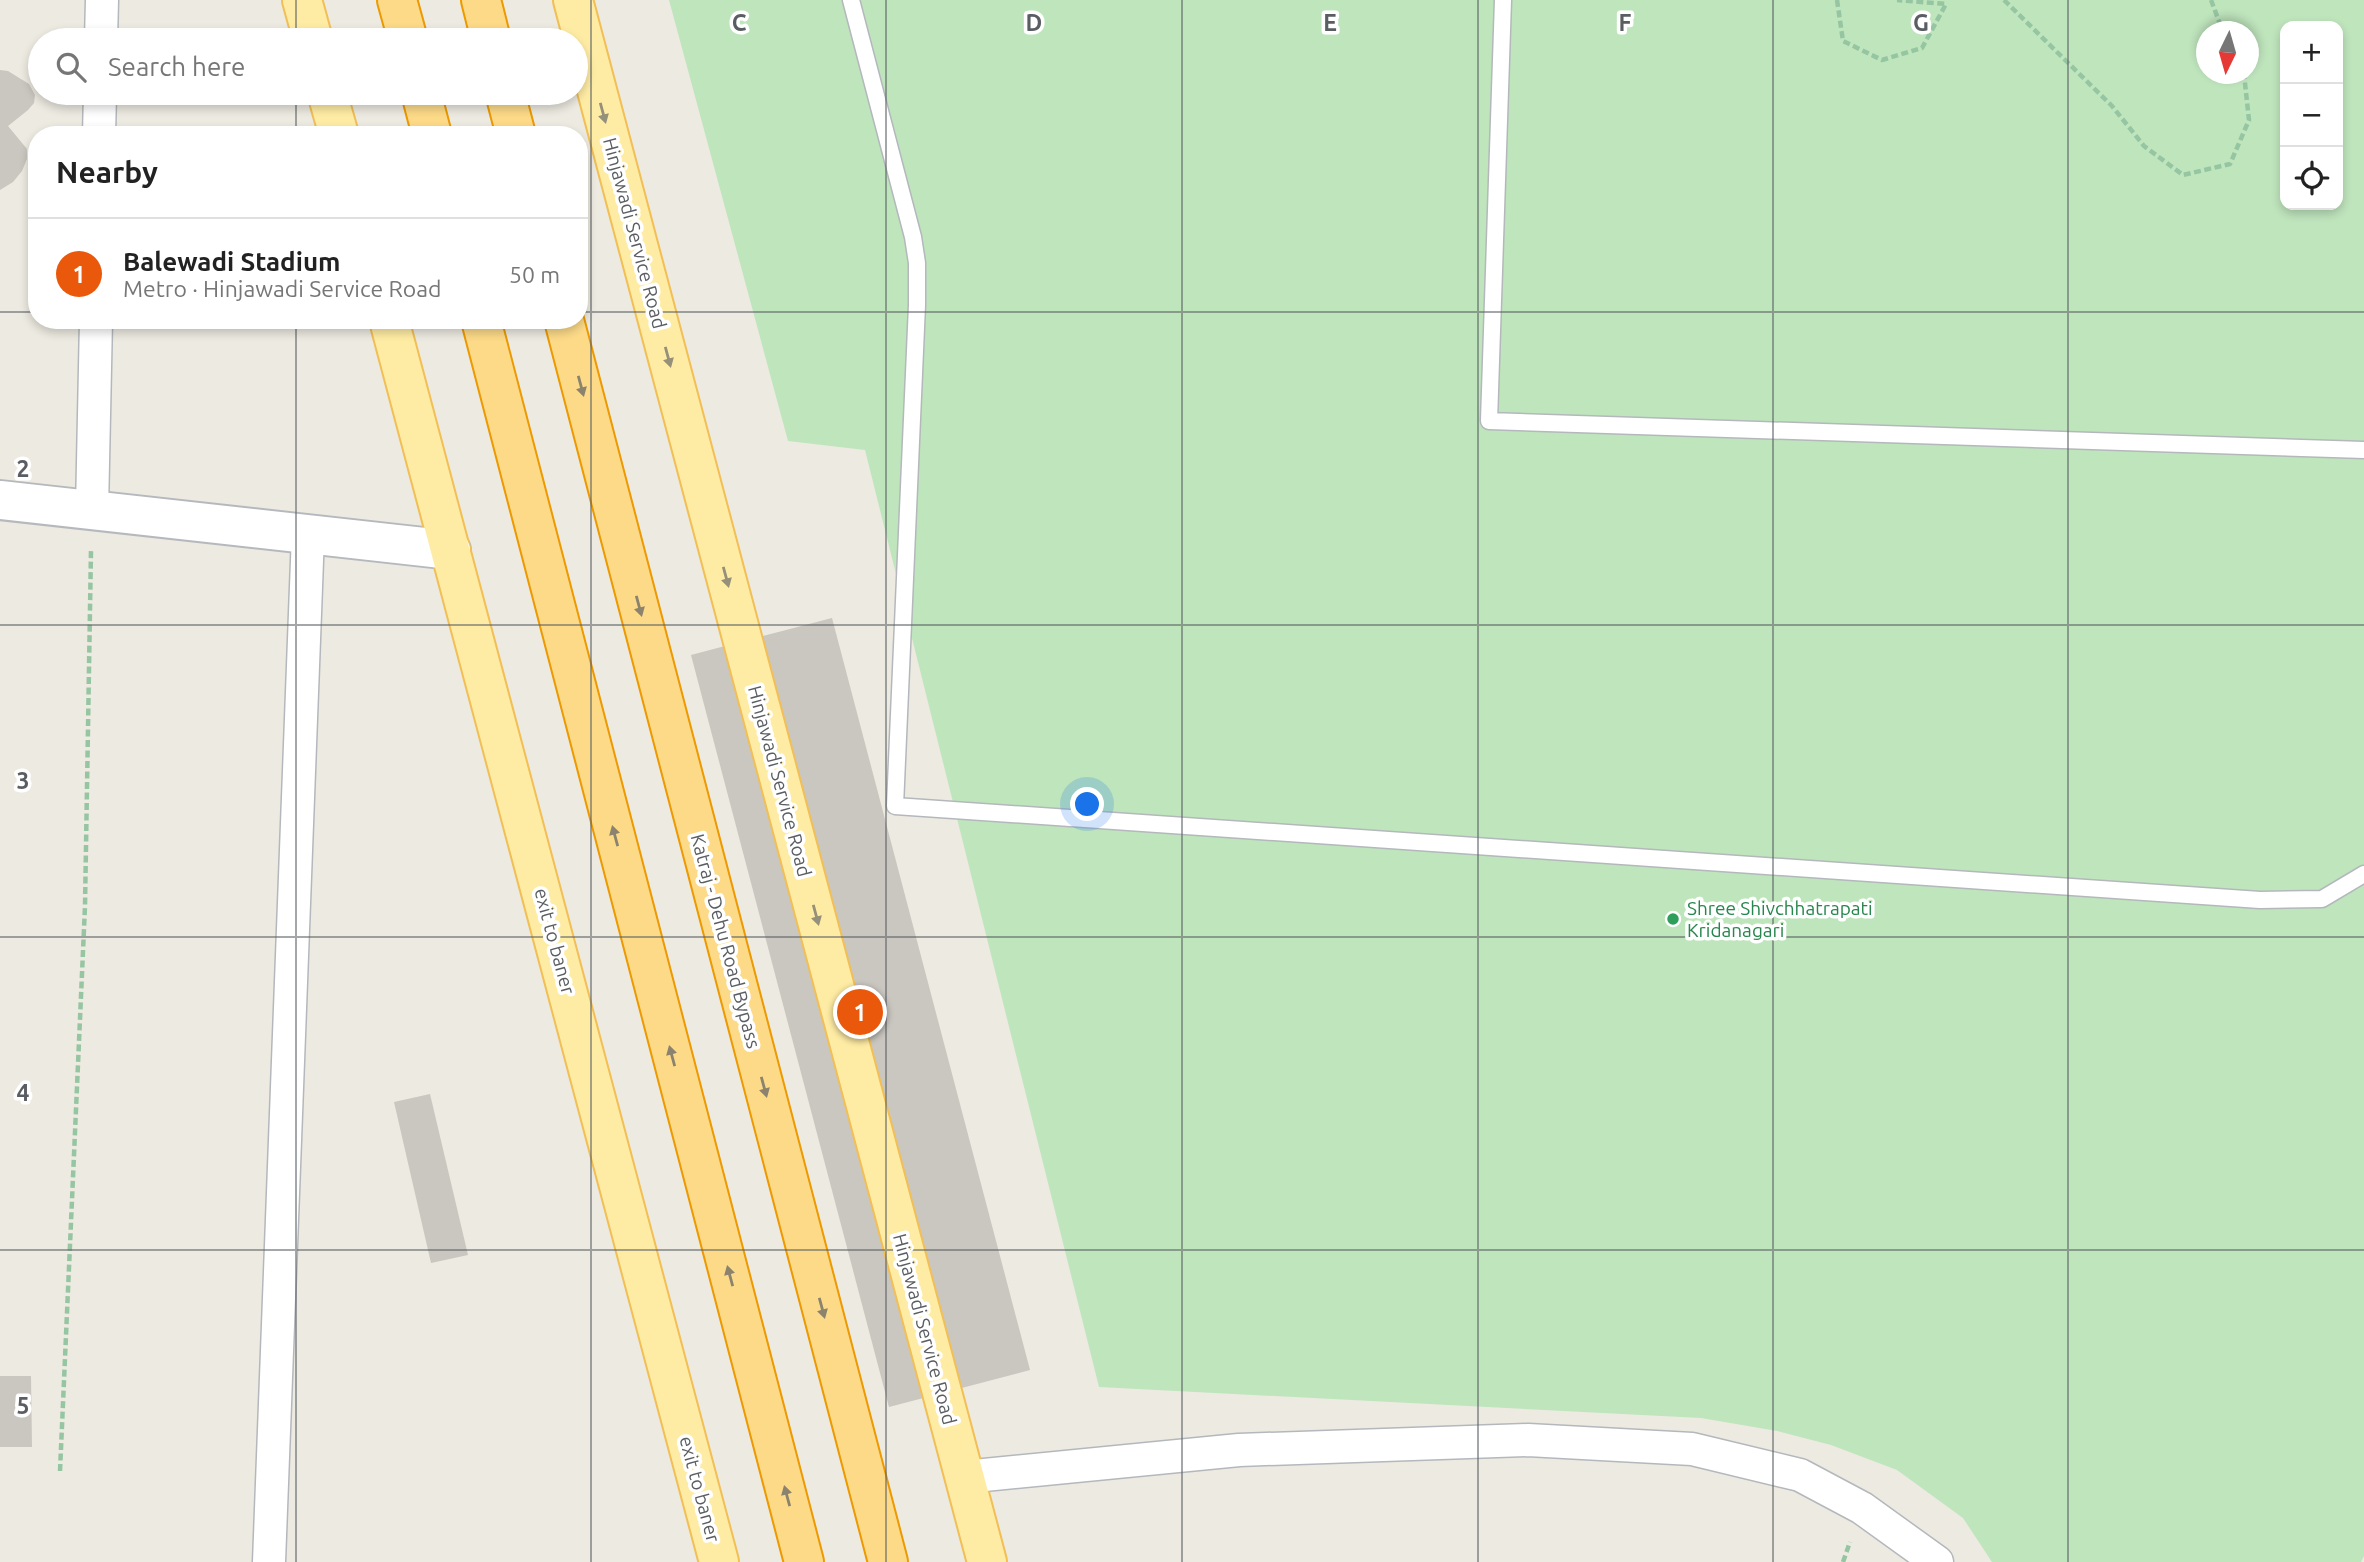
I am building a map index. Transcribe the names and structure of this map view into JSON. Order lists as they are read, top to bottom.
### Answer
{
  "streets": {
    "highway": ["Katraj - Dehu Road Bypass"],
    "main road": ["Hinjawadi Service Road", "exit to baner"]
  },
  "one_way": ["Hinjawadi Service Road"],
  "places": ["Shree Shivchhatrapati Kridanagari"],
  "north": "bottom",
  "page": {
    "map_buttons": ["+", "−"],
    "search": "Search here",
    "heading": "Nearby",
    "list": [
      {
        "mark": "1",
        "name": "Balewadi Stadium",
        "note": "Metro · Hinjawadi Service Road",
        "value": "50 m"
      }
    ],
    "pins": "1"
  },
  "grid": {
    "columns": [
      "C",
      "D",
      "E",
      "F",
      "G"
    ],
    "rows": [
      "2",
      "3",
      "4",
      "5"
    ]
  }
}
